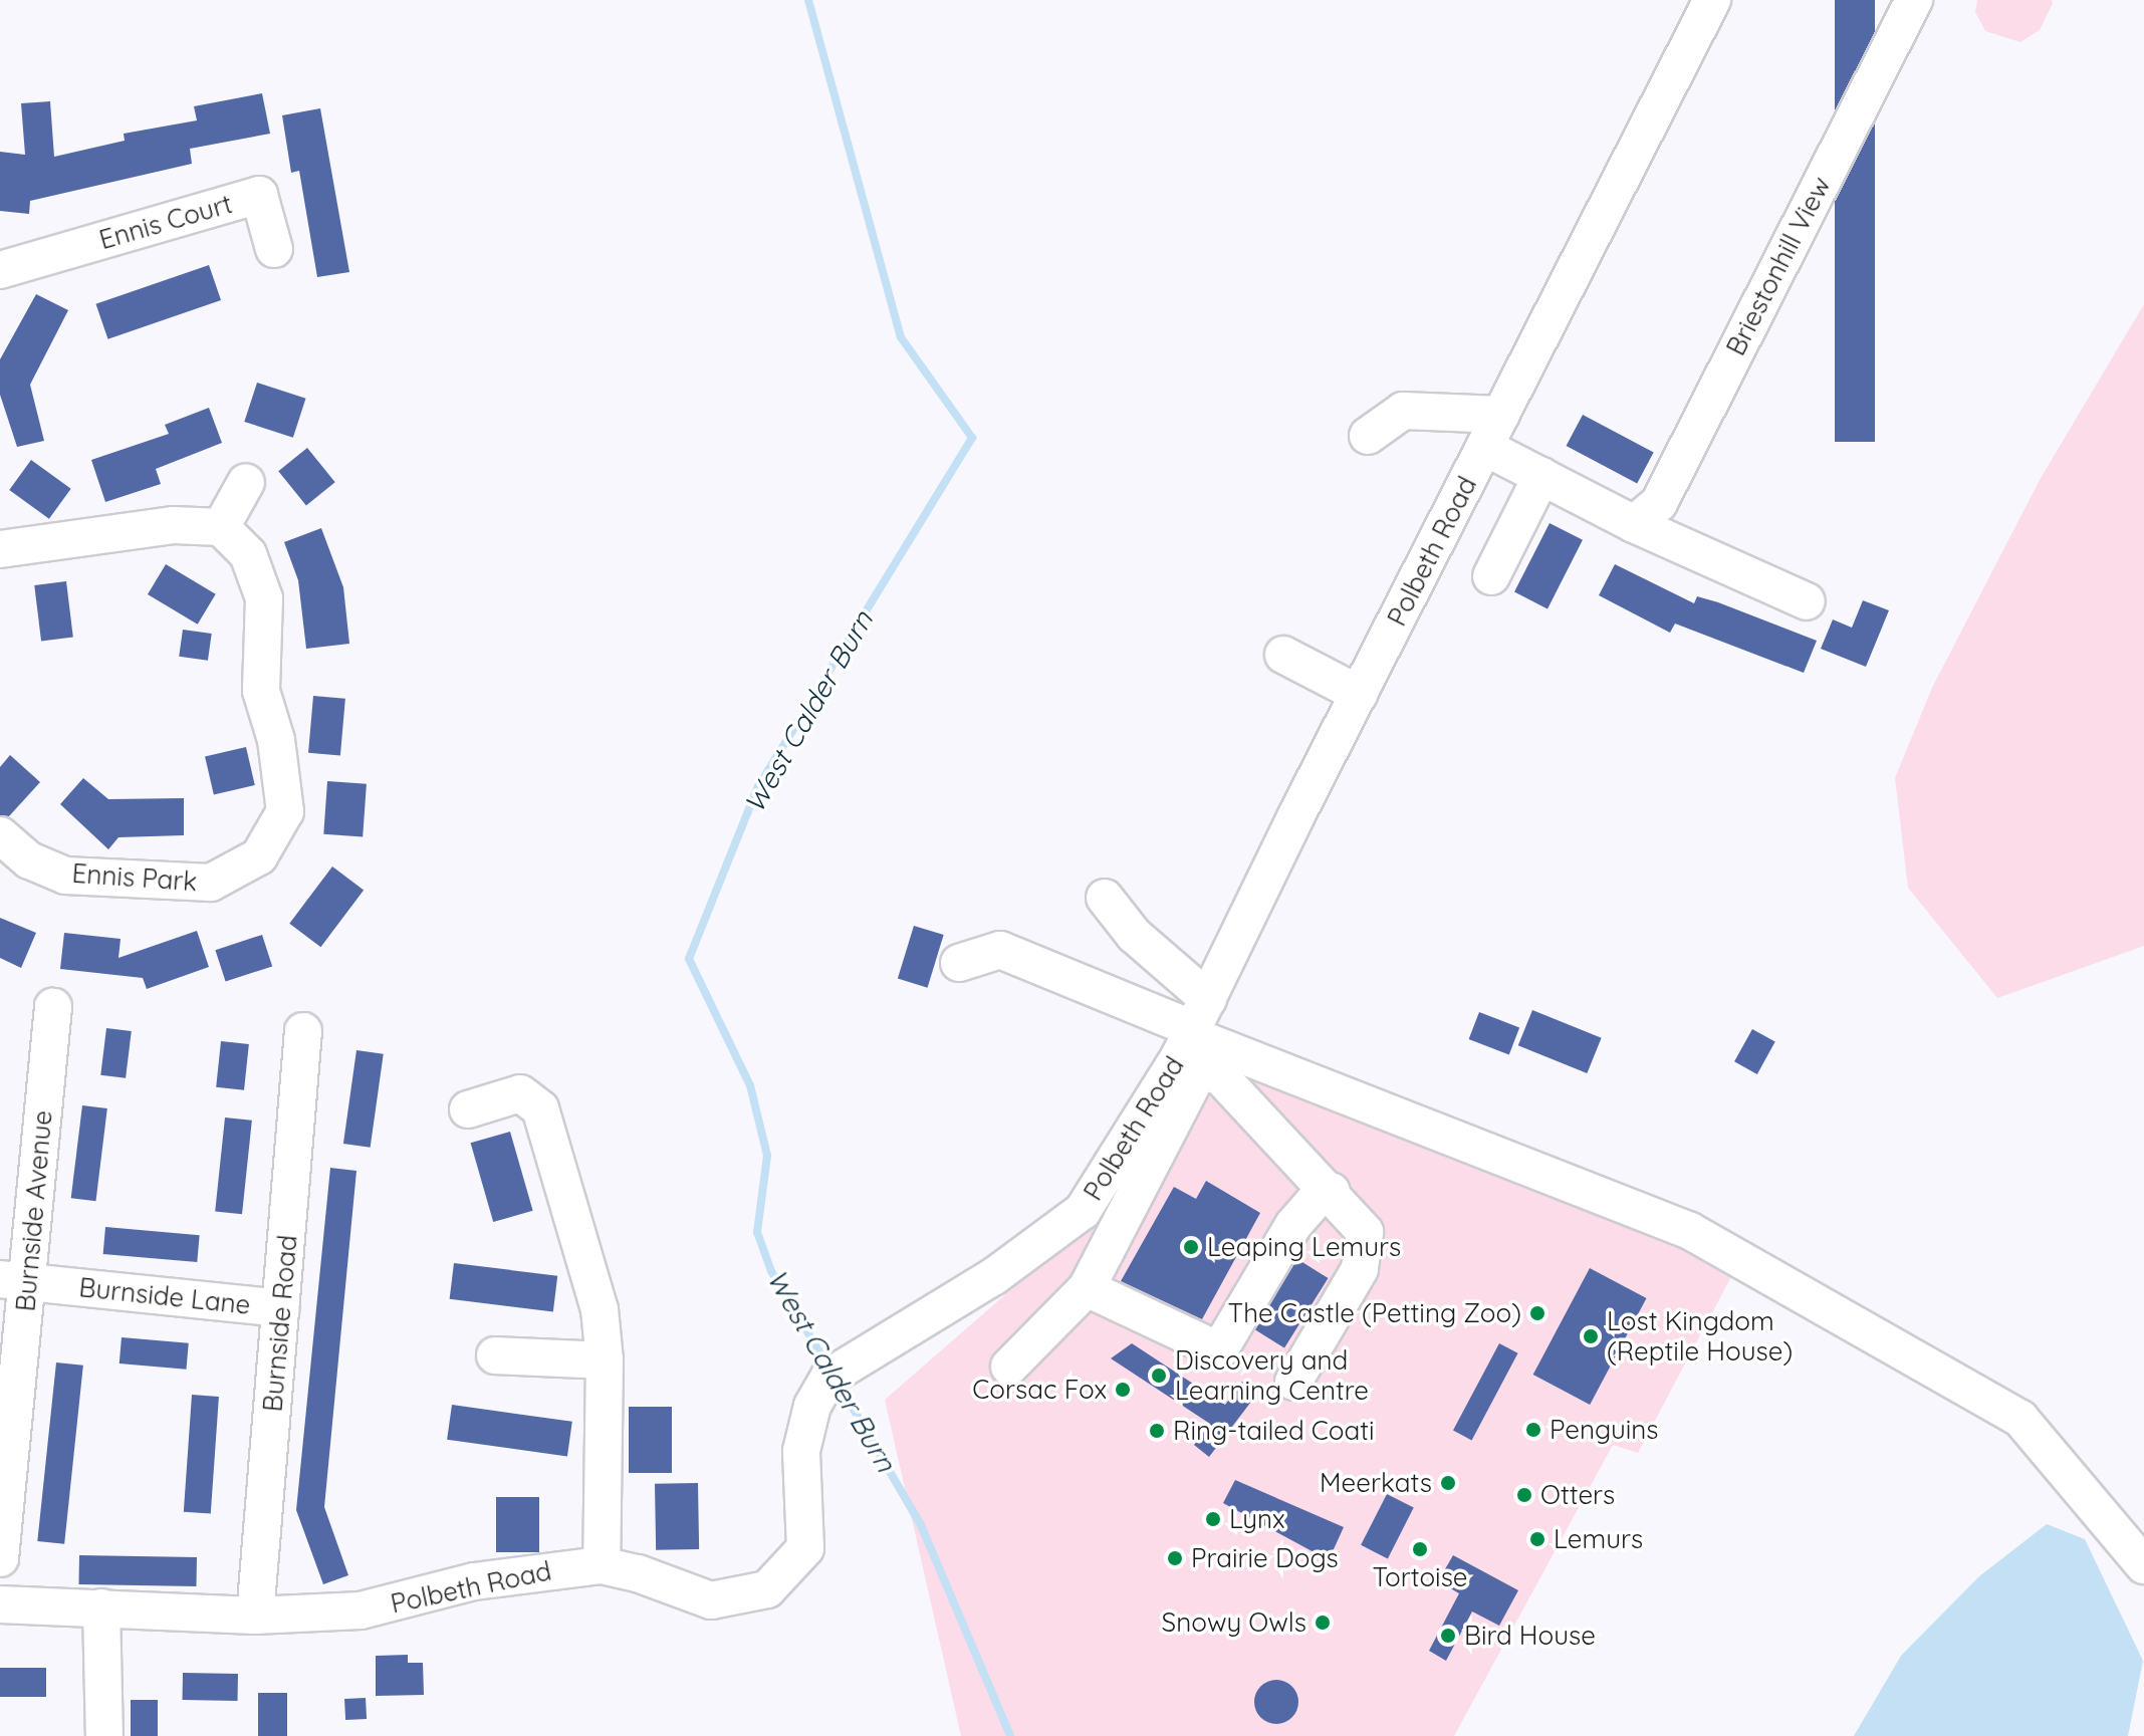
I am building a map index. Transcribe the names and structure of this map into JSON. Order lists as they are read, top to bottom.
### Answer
{
  "streets": {
    "street": [
      "Ennis Court",
      "Briestonhill View",
      "Polbeth Road",
      "Ennis Park",
      "Burnside Avenue",
      "Burnside Lane",
      "Burnside Road"
    ]
  },
  "crossings": [
    ["Polbeth Road", "Burnside Road"],
    ["Burnside Avenue", "Burnside Lane"],
    ["Burnside Lane", "Burnside Road"]
  ],
  "water": ["West Calder Burn"],
  "places": [
    "Leaping Lemurs",
    "The Castle (Petting Zoo)",
    "Lost Kingdom (Reptile House)",
    "Discovery and Learning Centre",
    "Corsac Fox",
    "Penguins",
    "Ring-tailed Coati",
    "Meerkats",
    "Otters",
    "Lynx",
    "Lemurs",
    "Tortoise",
    "Prairie Dogs",
    "Snowy Owls",
    "Bird House"
  ]
}
